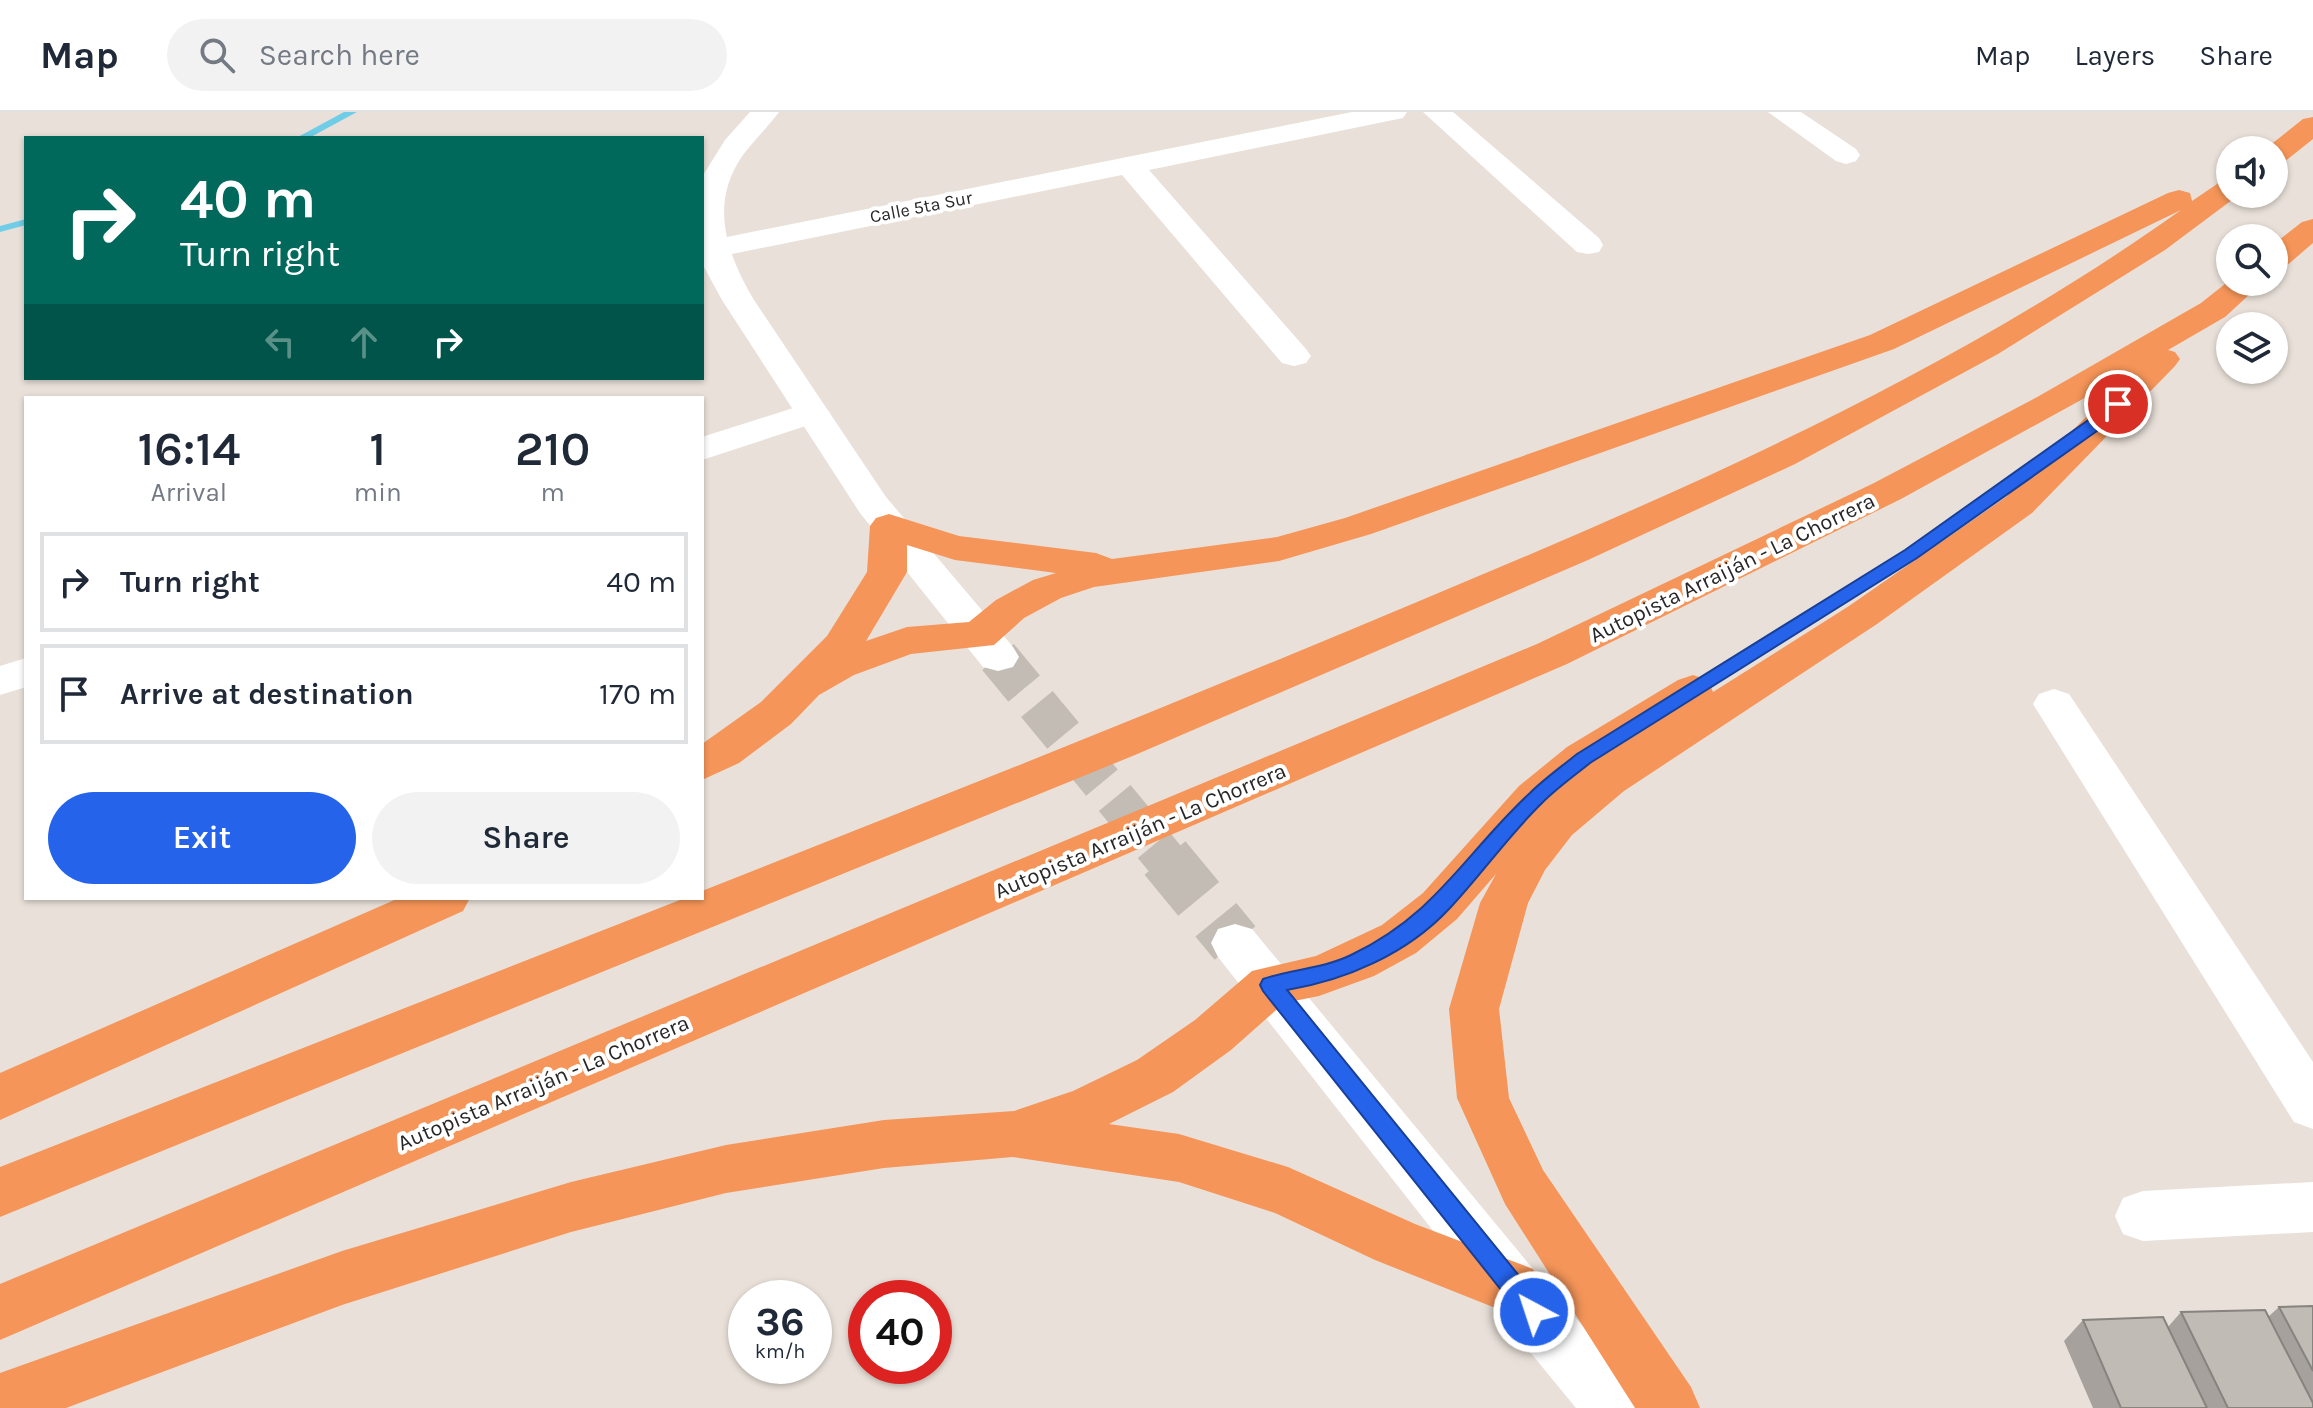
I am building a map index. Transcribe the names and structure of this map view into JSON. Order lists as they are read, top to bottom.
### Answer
{
  "streets": {
    "highway": ["Autopista Arraiján - La Chorrera"],
    "street": ["Calle 5ta Sur"]
  },
  "page": {
    "header": "Map",
    "search": "Search here",
    "nav": ["Map", "Layers", "Share"],
    "turn": ["40 m", "Turn right"],
    "eta": [
      "16:14",
      "Arrival",
      "1",
      "min",
      "210",
      "m"
    ],
    "list": [
      {
        "name": "Turn right",
        "value": "40 m"
      },
      {
        "name": "Arrive at destination",
        "value": "170 m"
      }
    ],
    "buttons": ["Exit", "Share"],
    "speed": "36 km/h",
    "limit": "40"
  }
}
